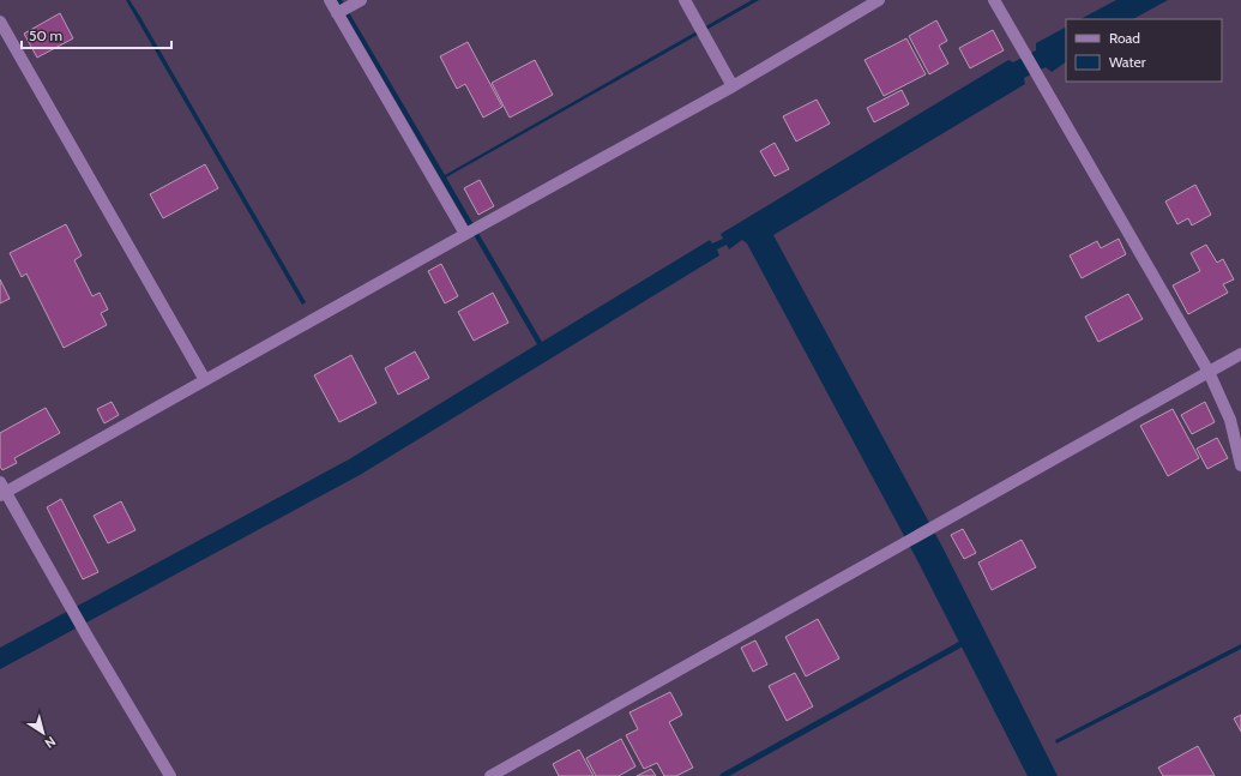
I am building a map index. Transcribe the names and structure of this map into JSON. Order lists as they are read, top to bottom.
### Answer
{
  "legend": ["Road", "Water"],
  "scale_bar": "50 m",
  "north": "bottom right"
}
